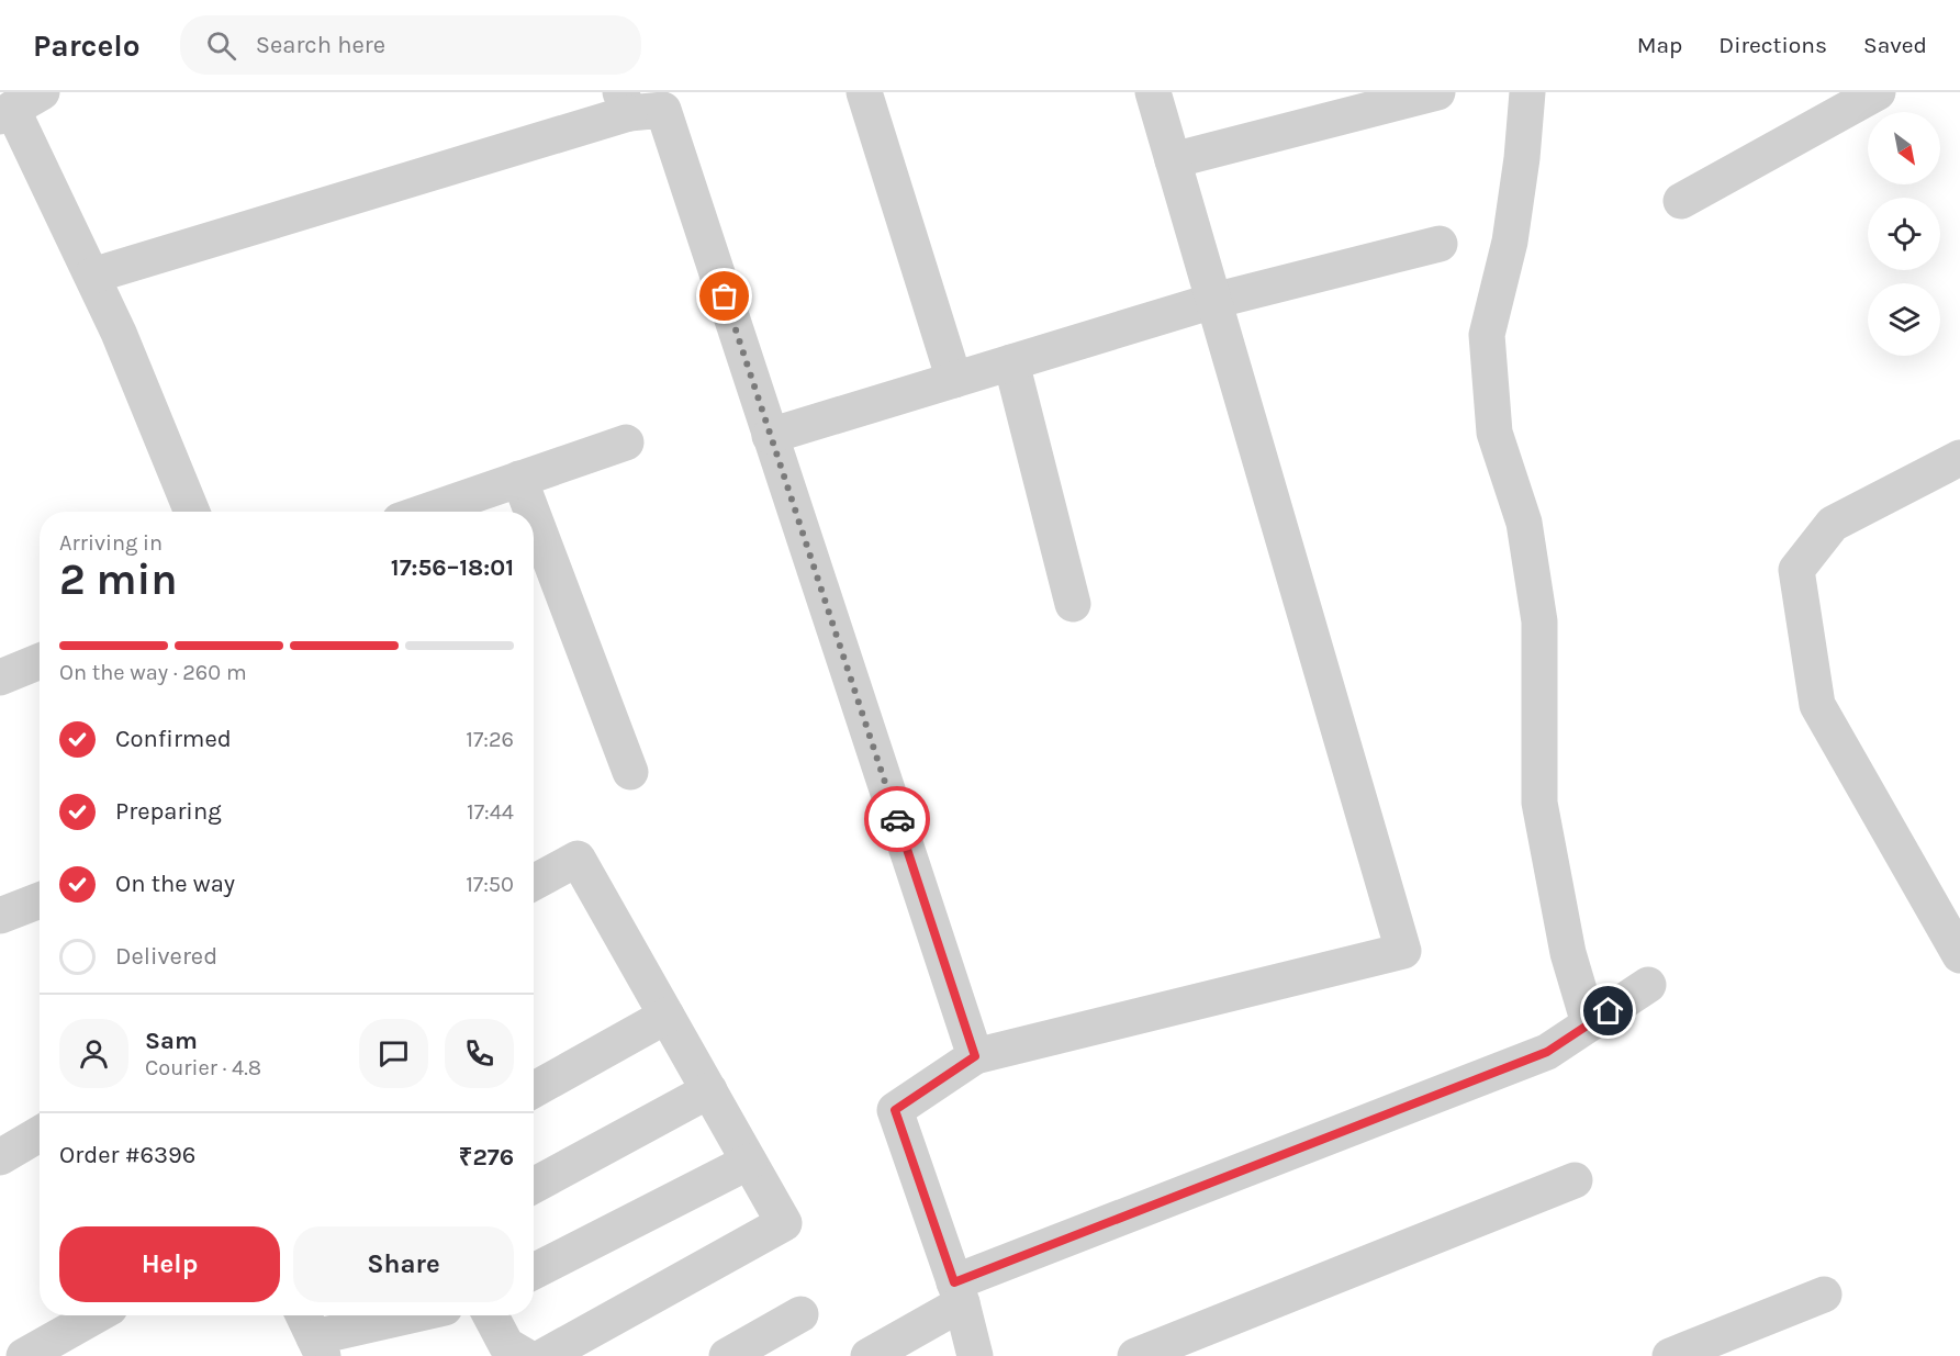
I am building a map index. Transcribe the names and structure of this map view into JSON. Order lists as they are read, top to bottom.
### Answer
{
  "north": "bottom right",
  "page": {
    "header": "Parcelo",
    "search": "Search here",
    "nav": ["Map", "Directions", "Saved"],
    "heading": ["2 min", "Arriving in", "17:56–18:01"],
    "panel": [
      "Sam",
      "Courier · 4.8",
      "Order #6396",
      "₹276"
    ],
    "bar": "On the way · 260 m",
    "list": [
      ["Confirmed", "17:26"],
      ["Preparing", "17:44"],
      ["On the way", "17:50"],
      "Delivered"
    ],
    "buttons": ["Help", "Share"]
  }
}
